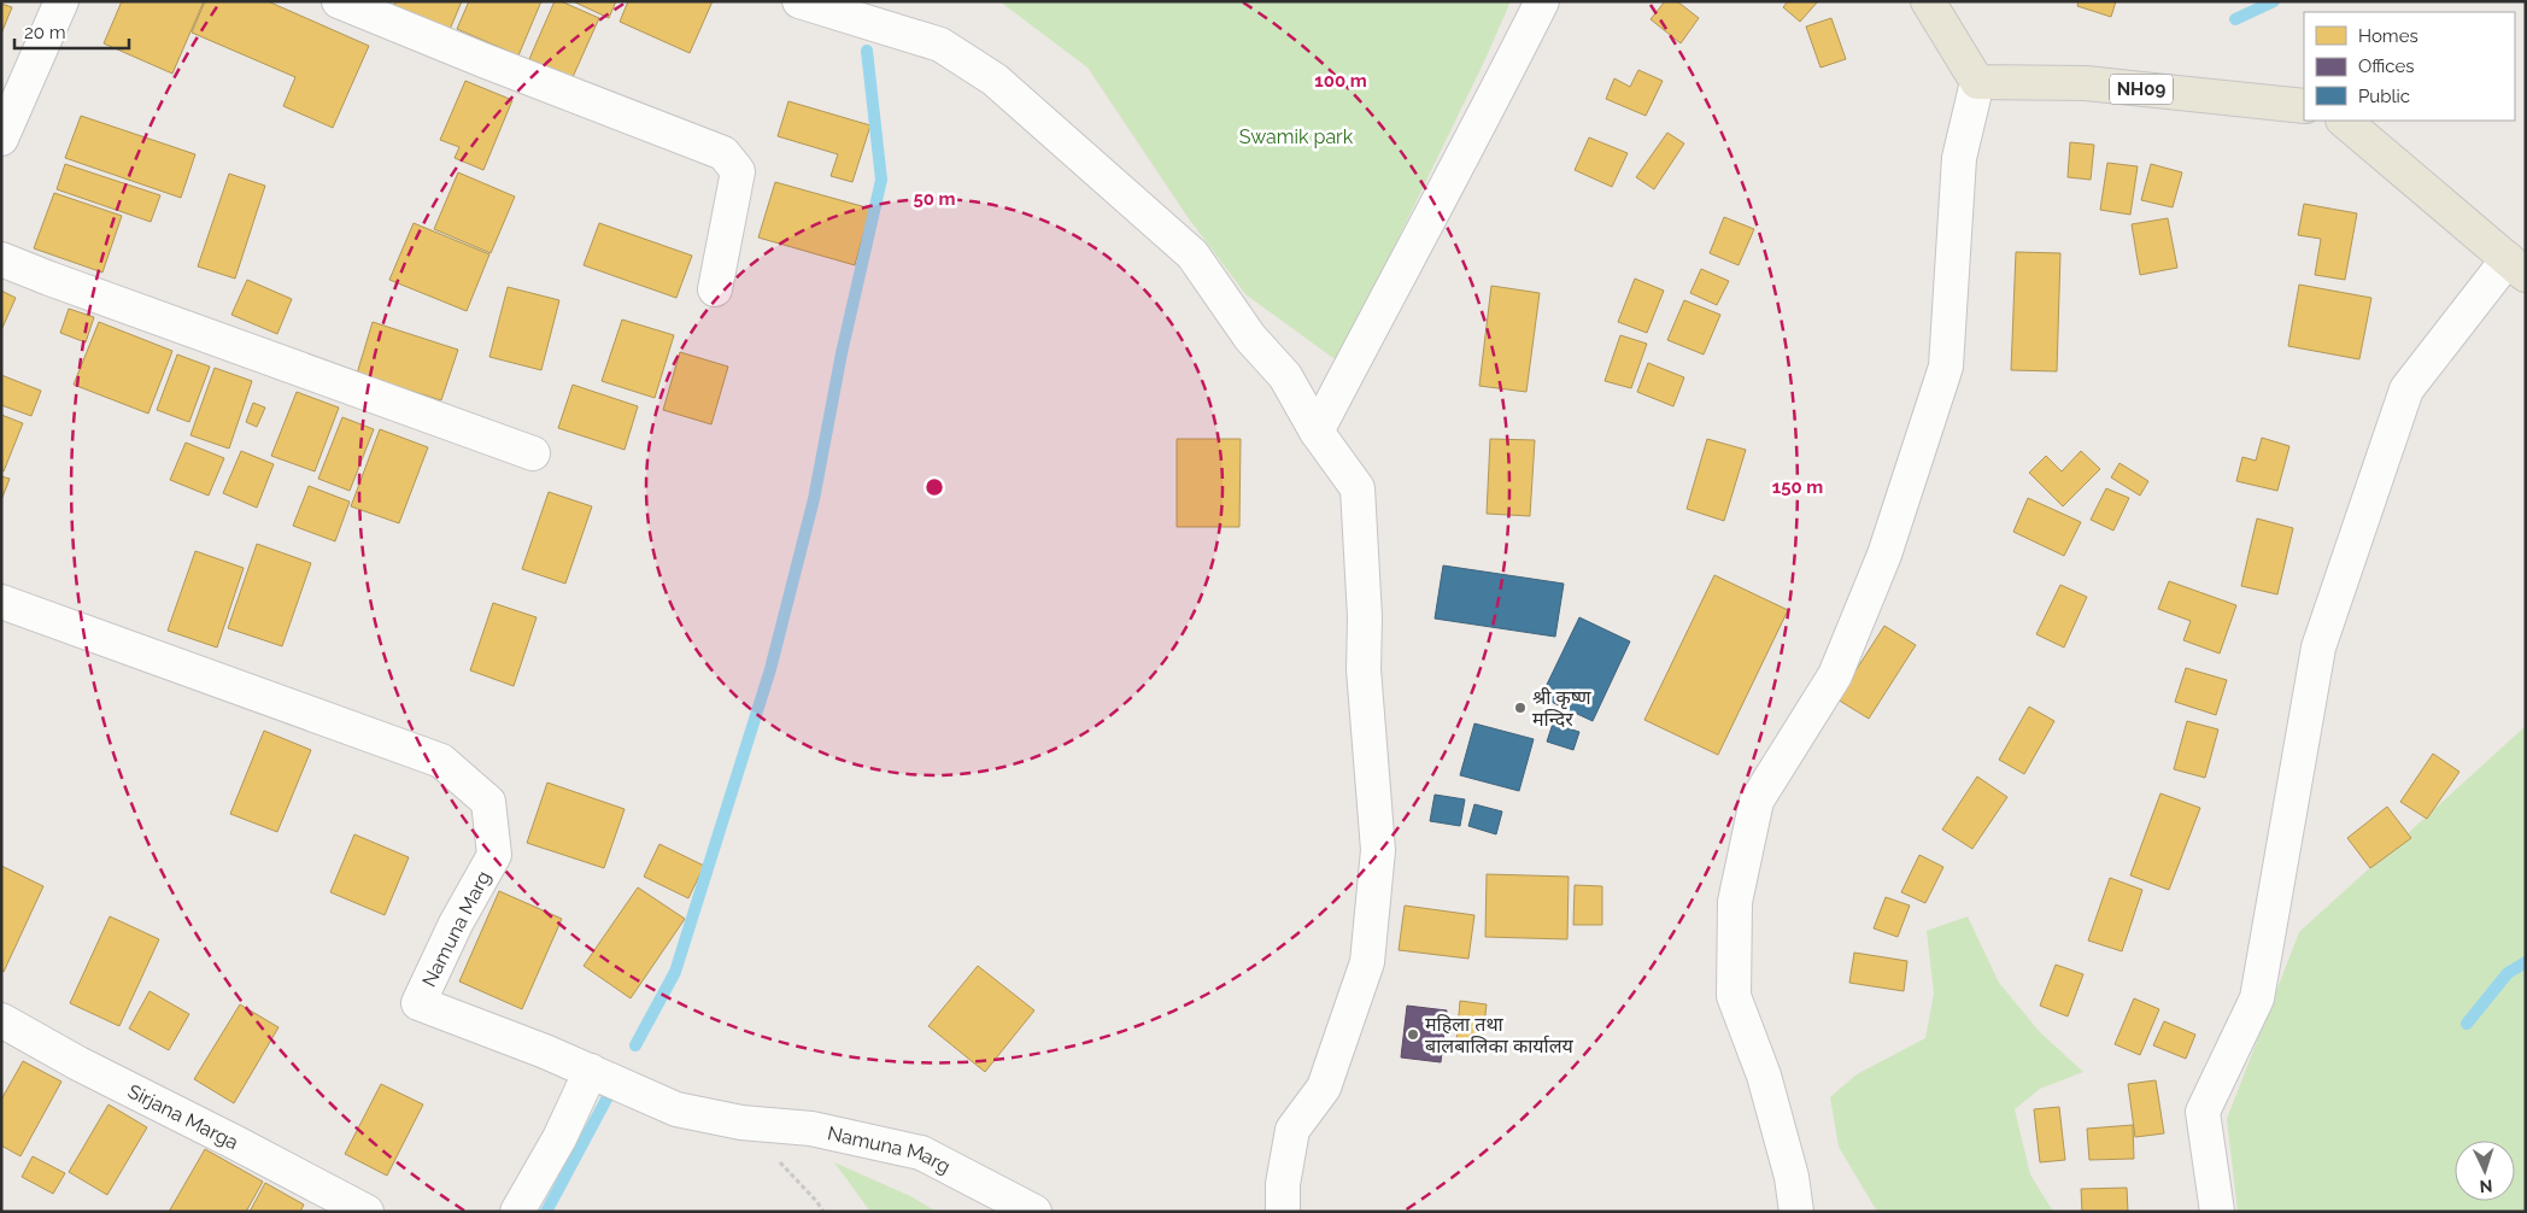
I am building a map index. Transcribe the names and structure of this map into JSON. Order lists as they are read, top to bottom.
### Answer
{
  "streets": {
    "main road": ["NH09"],
    "street": ["Namuna Marg", "Sirjana Marga"]
  },
  "parks": ["Swamik park"],
  "places": ["श्री कृष्ण मन्दिर", "महिला तथा बालबालिका कार्यालय"],
  "legend": ["Homes", "Offices", "Public"],
  "scale_bar": "20 m",
  "north": "bottom",
  "rings": ["100 m", "50 m", "150 m"]
}
